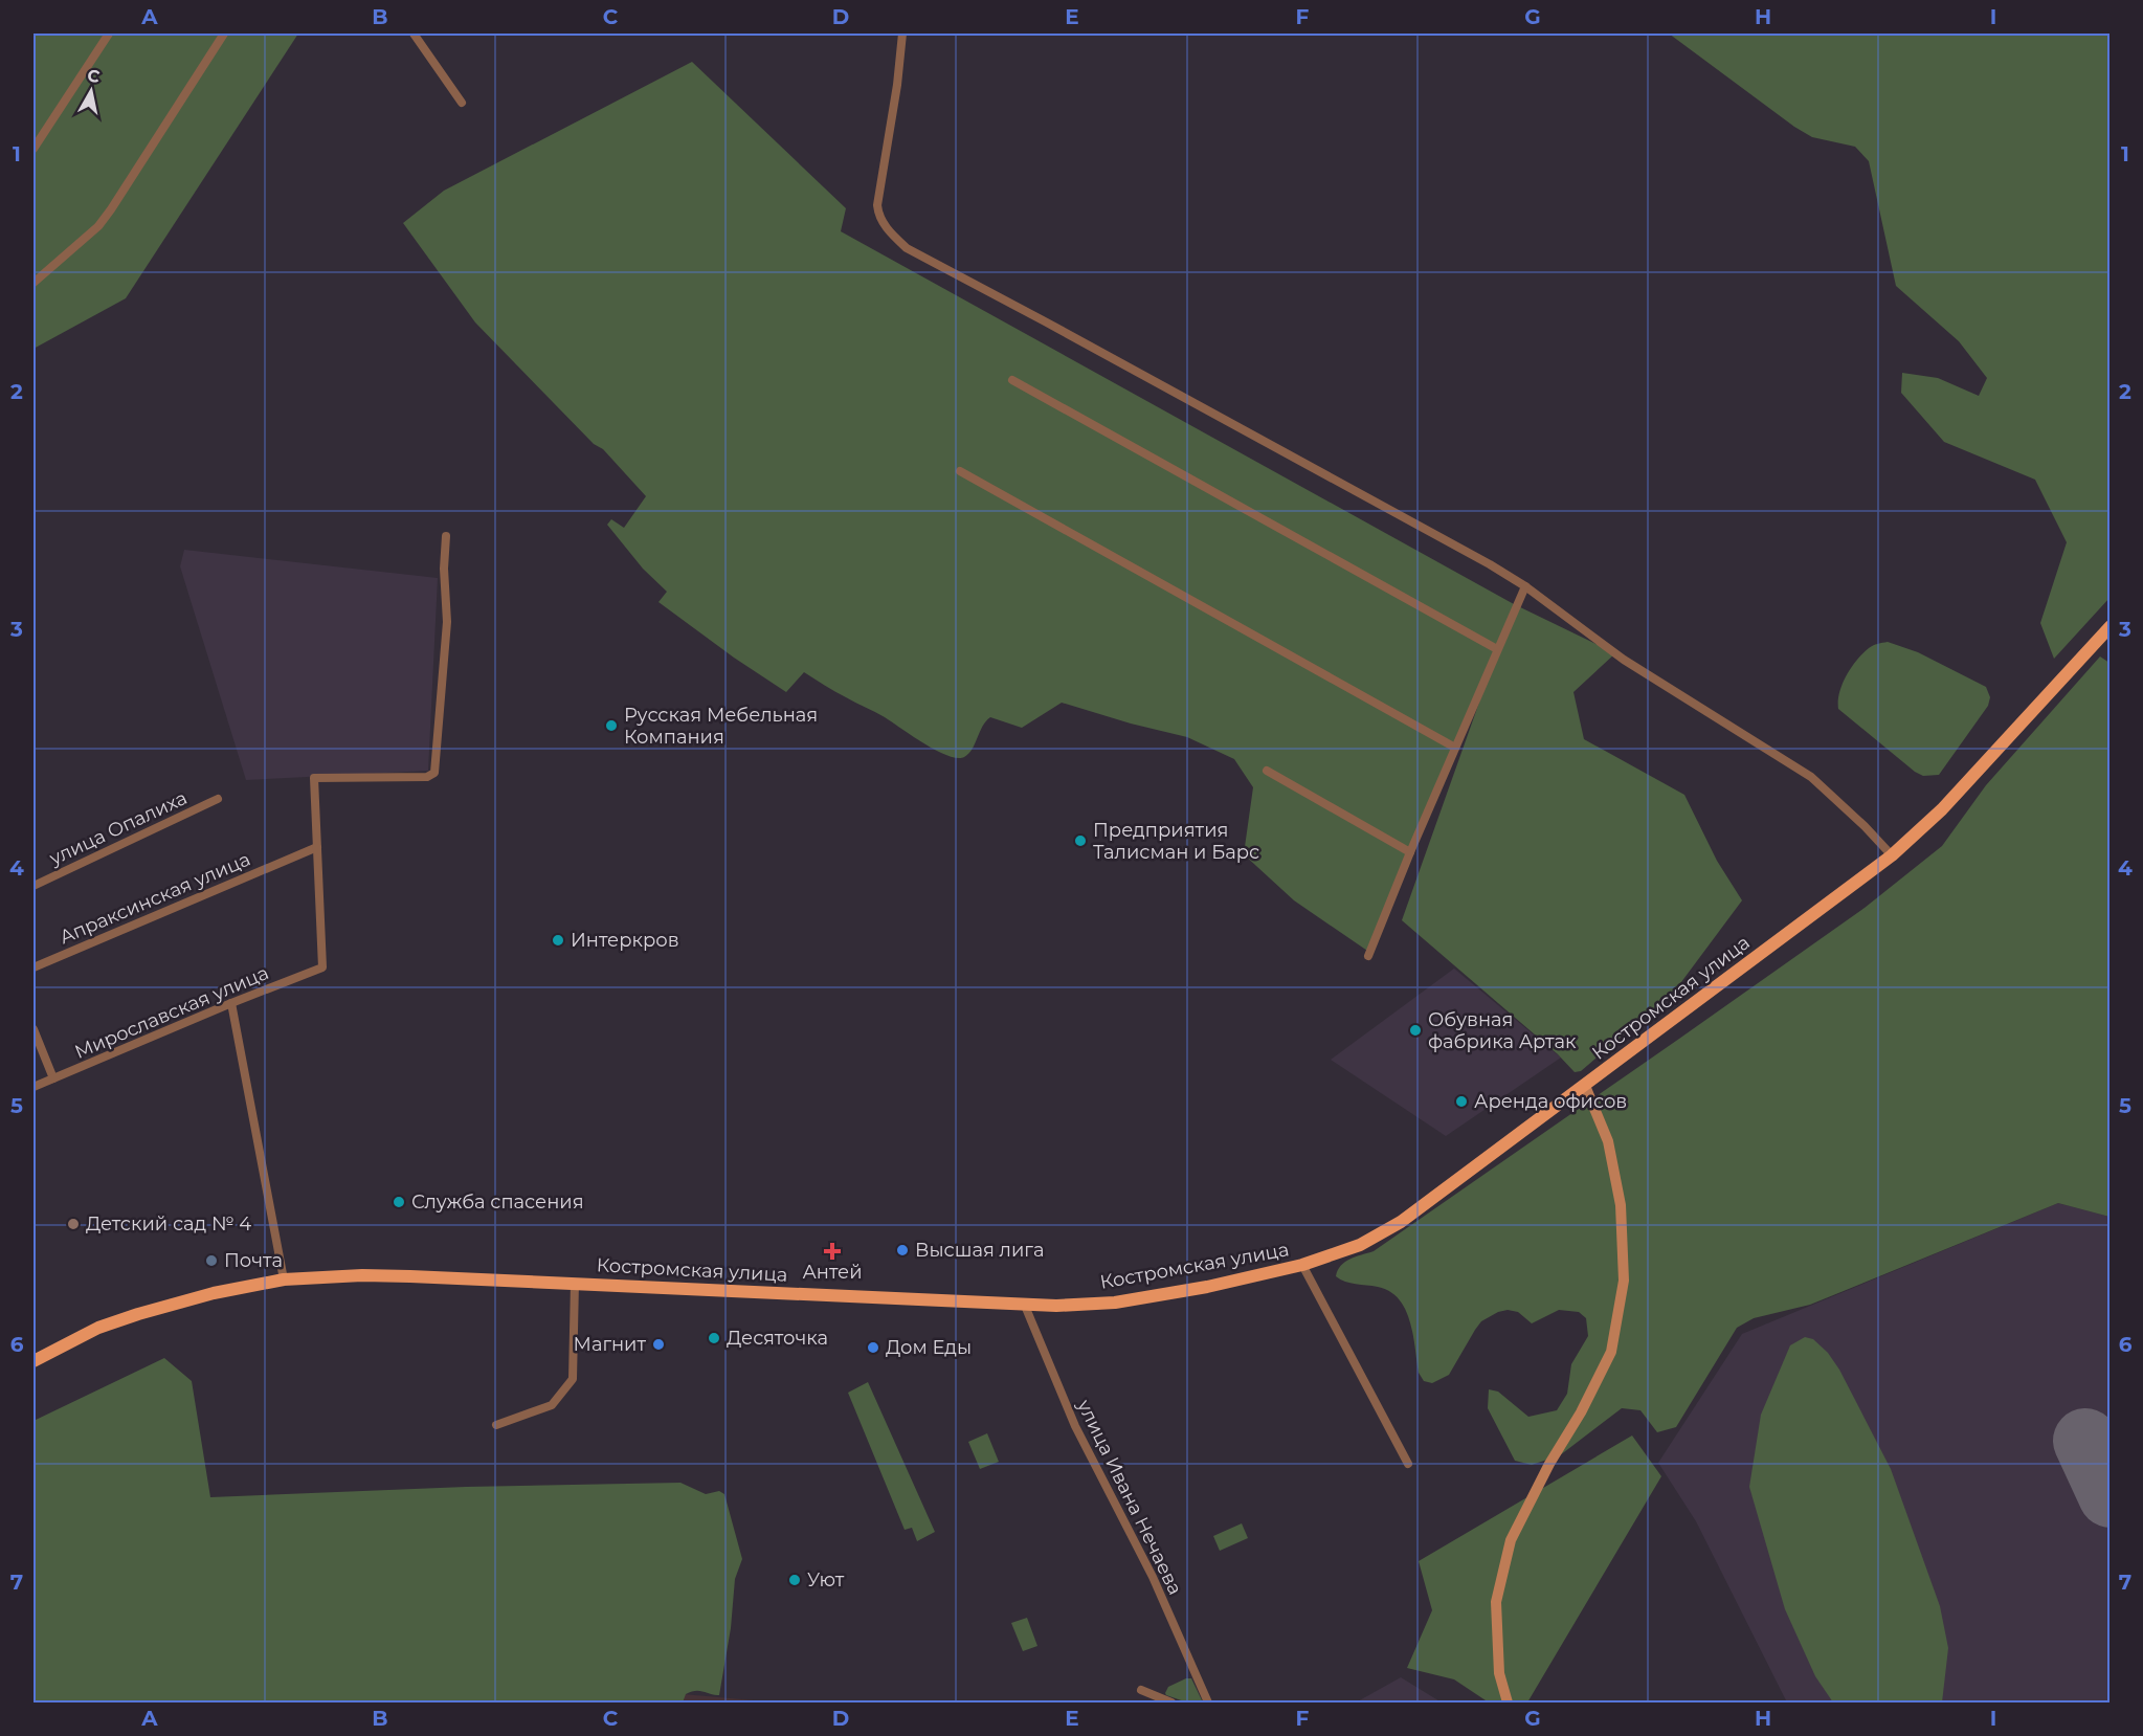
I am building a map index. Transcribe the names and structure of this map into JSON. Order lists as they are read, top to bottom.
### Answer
{
  "streets": {
    "main road": ["Костромская улица"],
    "street": [
      "улица Опалиха",
      "Апраксинская улица",
      "Мирославская улица",
      "улица Ивана Нечаева"
    ]
  },
  "crossings": [
    ["Апраксинская улица", "Мирославская улица"],
    ["Костромская улица", "улица Ивана Нечаева"]
  ],
  "places": {
    "other": [
      "Русская Мебельная Компания",
      "Предприятия Талисман и Барс",
      "Интеркров",
      "Обувная фабрика Артак",
      "Аренда офисов",
      "Служба спасения",
      "Детский сад № 4",
      "Высшая лига",
      "Почта",
      "Десяточка",
      "Магнит",
      "Дом Еды",
      "Уют"
    ],
    "health": ["Антей"]
  },
  "north": "top",
  "grid": {
    "columns": [
      "A",
      "B",
      "C",
      "D",
      "E",
      "F",
      "G",
      "H",
      "I"
    ],
    "rows": [
      "1",
      "2",
      "3",
      "4",
      "5",
      "6",
      "7"
    ]
  }
}
